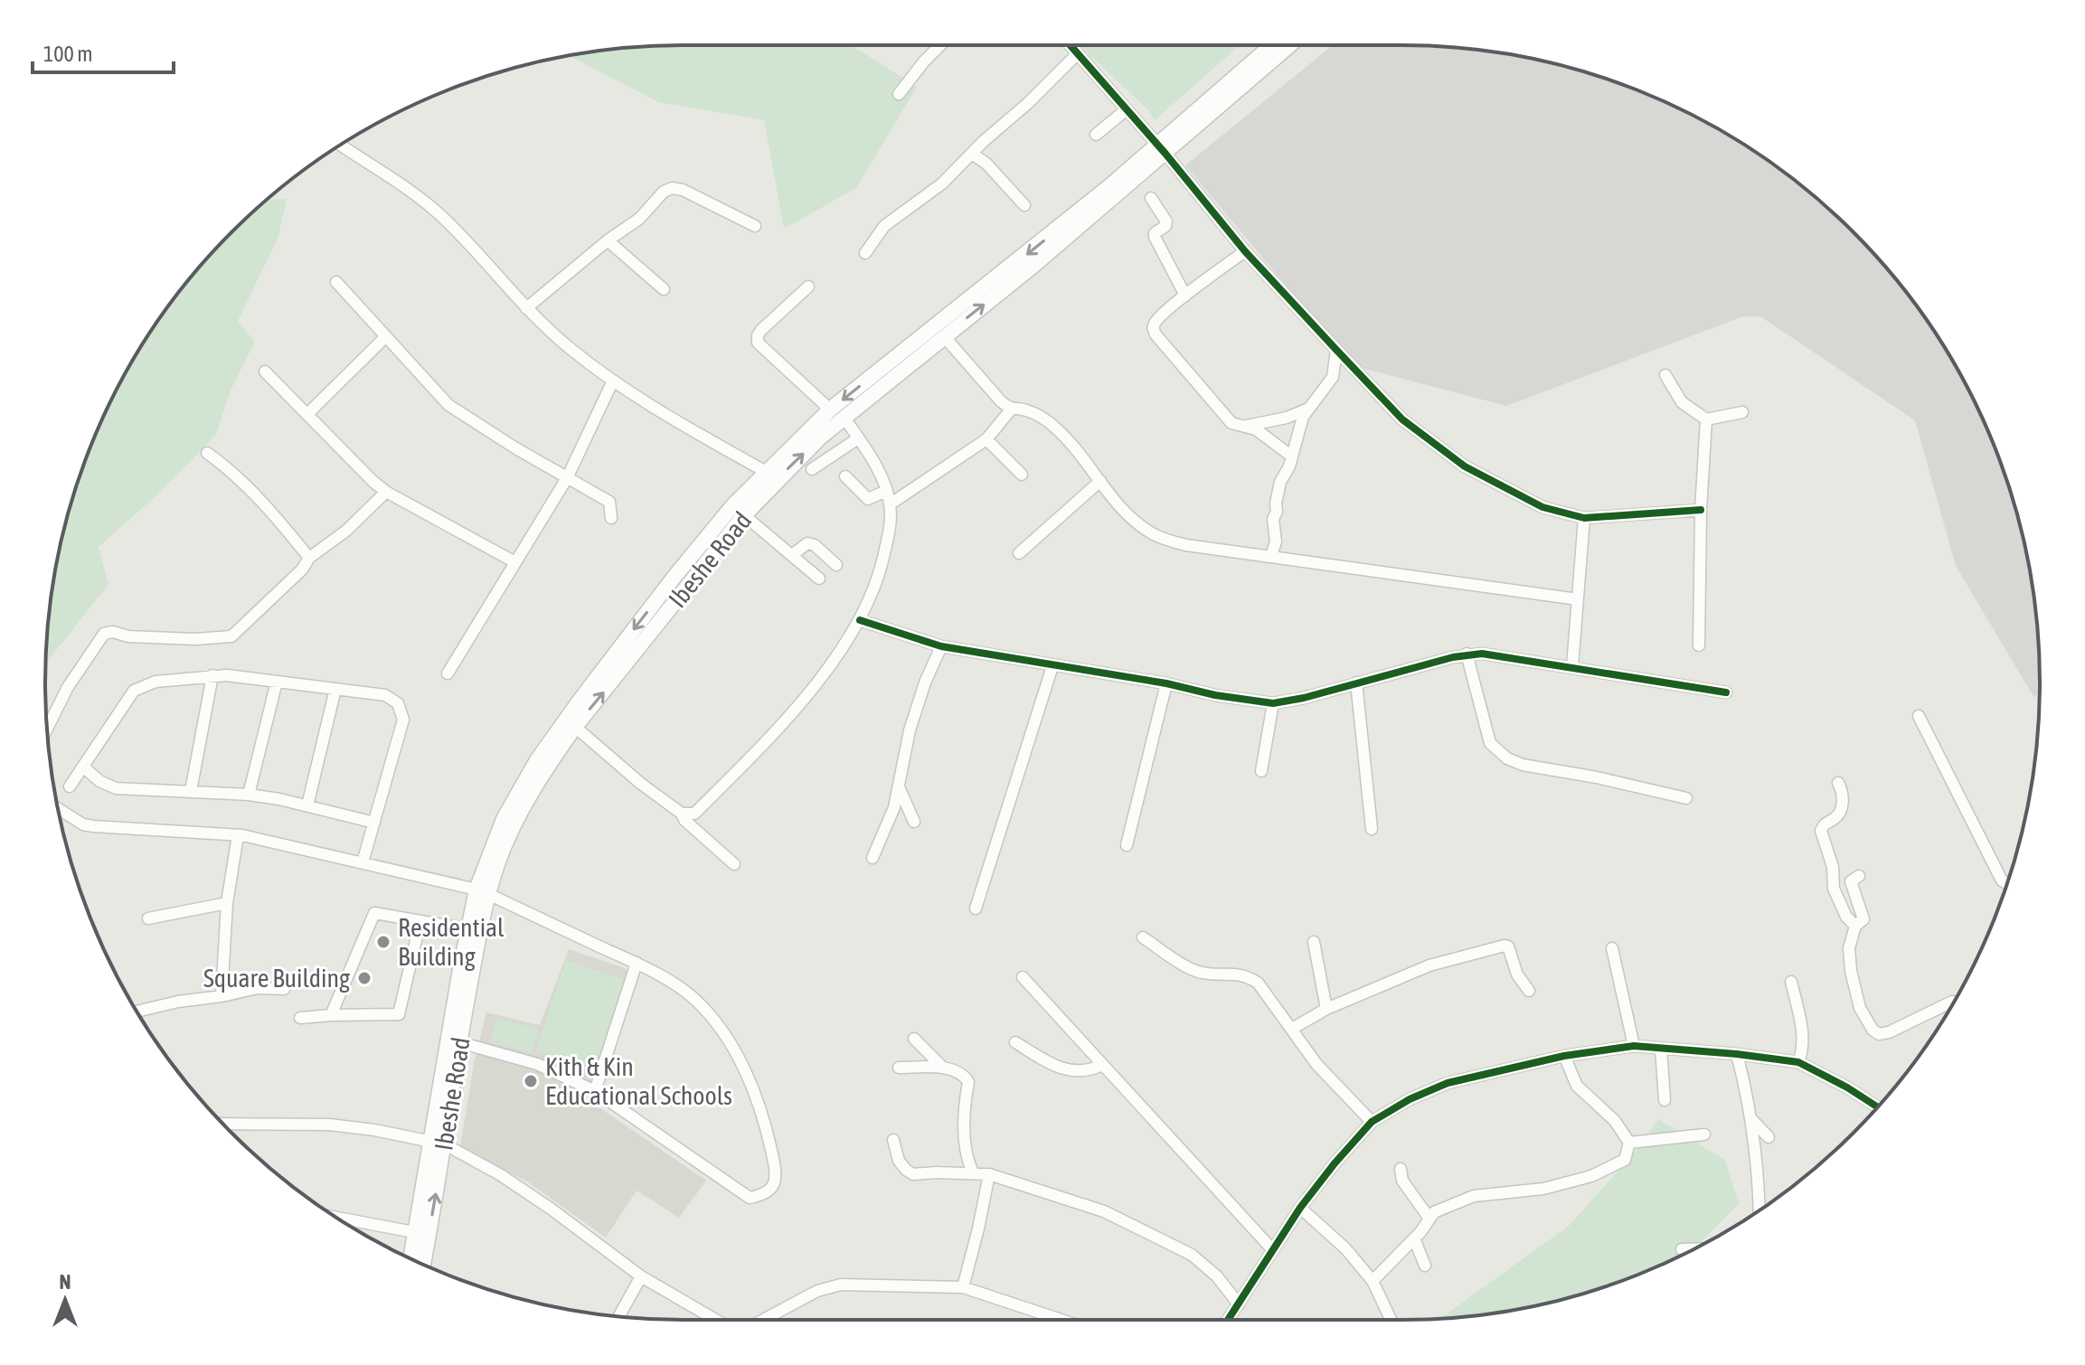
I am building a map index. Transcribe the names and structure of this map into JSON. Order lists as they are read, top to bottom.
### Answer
{
  "streets": {
    "main road": ["Ibeshe Road"]
  },
  "places": ["Residential Building", "Square Building", "Kith & Kin Educational Schools"],
  "scale_bar": "100 m",
  "north": "top"
}
